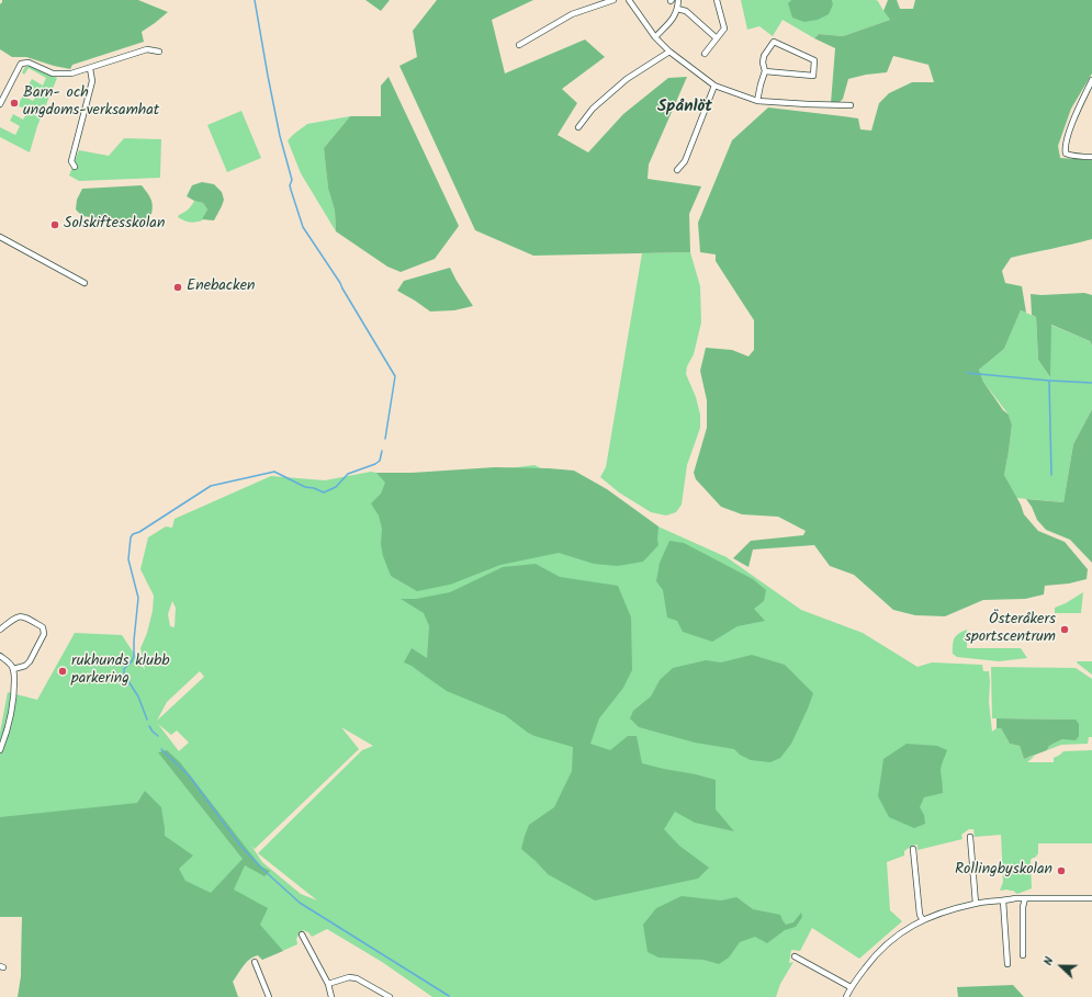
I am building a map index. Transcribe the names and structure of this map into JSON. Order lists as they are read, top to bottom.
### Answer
{
  "districts": ["Spånlöt"],
  "places": [
    "Barn- och ungdoms-verksamhat",
    "Solskiftesskolan",
    "Enebacken",
    "Österåkers sportscentrum",
    "rukhunds klubb parkering",
    "Rollingbyskolan"
  ],
  "north": "left"
}
